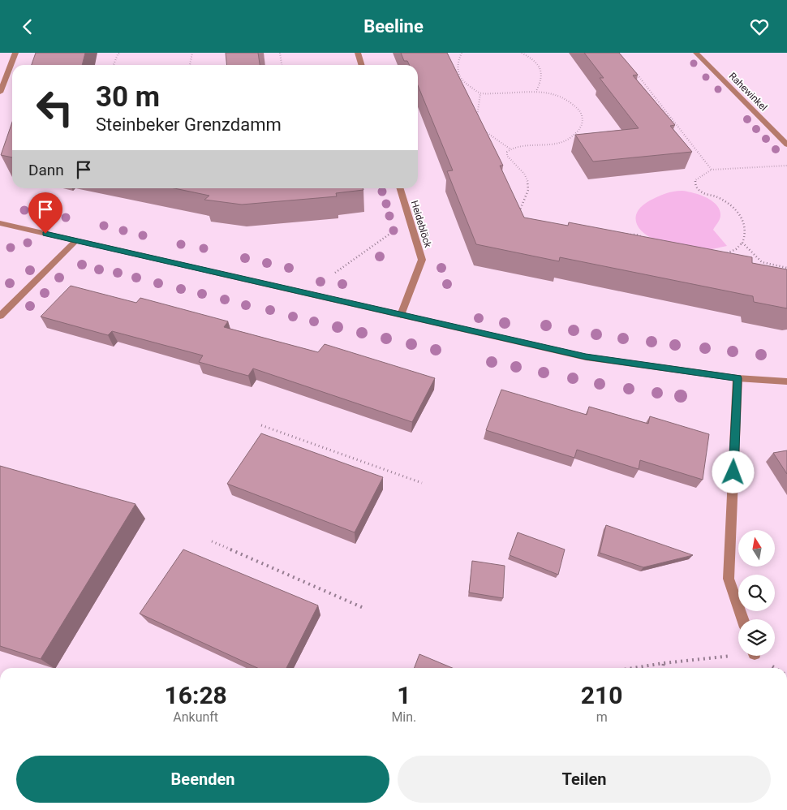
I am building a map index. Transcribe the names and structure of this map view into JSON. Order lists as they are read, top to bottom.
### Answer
{
  "streets": {
    "street": ["Rahewinkel", "Heideblöck"]
  },
  "north": "top",
  "page": {
    "header": "Beeline",
    "turn": ["30 m", "Steinbeker Grenzdamm"],
    "then": "Dann",
    "eta": [
      "16:28",
      "Ankunft",
      "1",
      "Min.",
      "210",
      "m"
    ],
    "buttons": ["Beenden", "Teilen"]
  }
}
